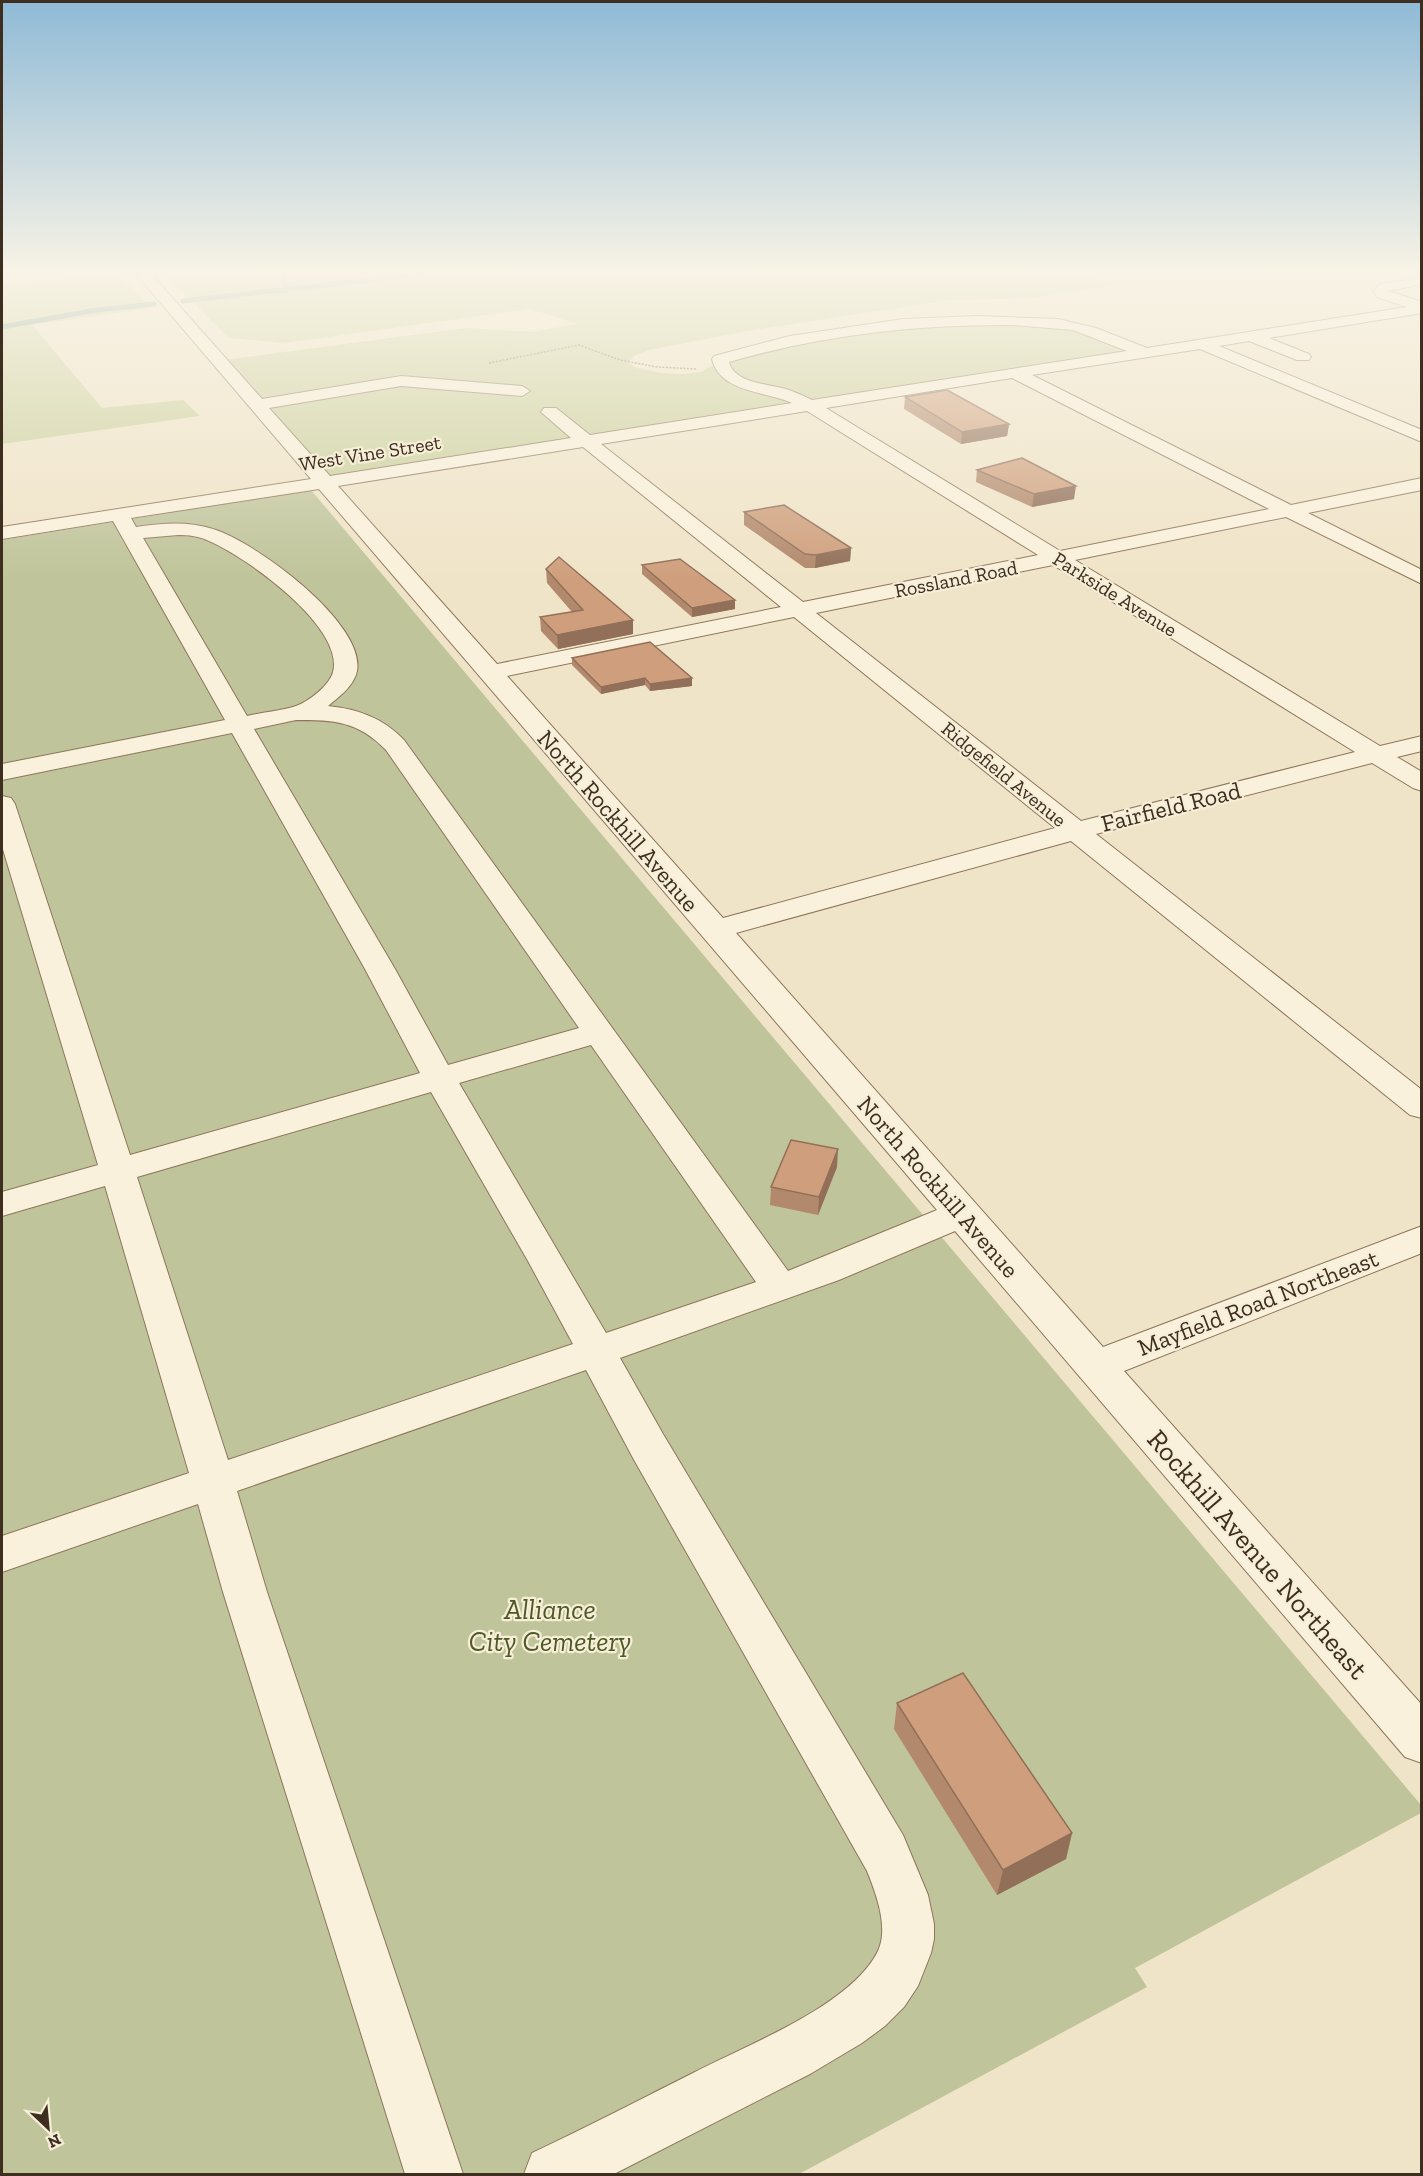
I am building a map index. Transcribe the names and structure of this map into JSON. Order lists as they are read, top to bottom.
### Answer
{
  "streets": {
    "street": [
      "West Vine Street",
      "Rossland Road",
      "Parkside Avenue",
      "Ridgefield Avenue",
      "Fairfield Road",
      "North Rockhill Avenue",
      "Mayfield Road Northeast",
      "Rockhill Avenue Northeast"
    ]
  },
  "crossings": [
    ["West Vine Street", "Parkside Avenue"],
    ["West Vine Street", "Ridgefield Avenue"],
    ["West Vine Street", "North Rockhill Avenue"],
    ["Rossland Road", "Parkside Avenue"],
    ["Rossland Road", "Ridgefield Avenue"],
    ["Rossland Road", "North Rockhill Avenue"],
    ["Parkside Avenue", "Fairfield Road"],
    ["Ridgefield Avenue", "Fairfield Road"],
    ["Fairfield Road", "North Rockhill Avenue"],
    ["North Rockhill Avenue", "Mayfield Road Northeast"],
    ["North Rockhill Avenue", "Rockhill Avenue Northeast"],
    ["Mayfield Road Northeast", "Rockhill Avenue Northeast"]
  ],
  "parks": ["Alliance City Cemetery"],
  "north": "bottom right"
}
